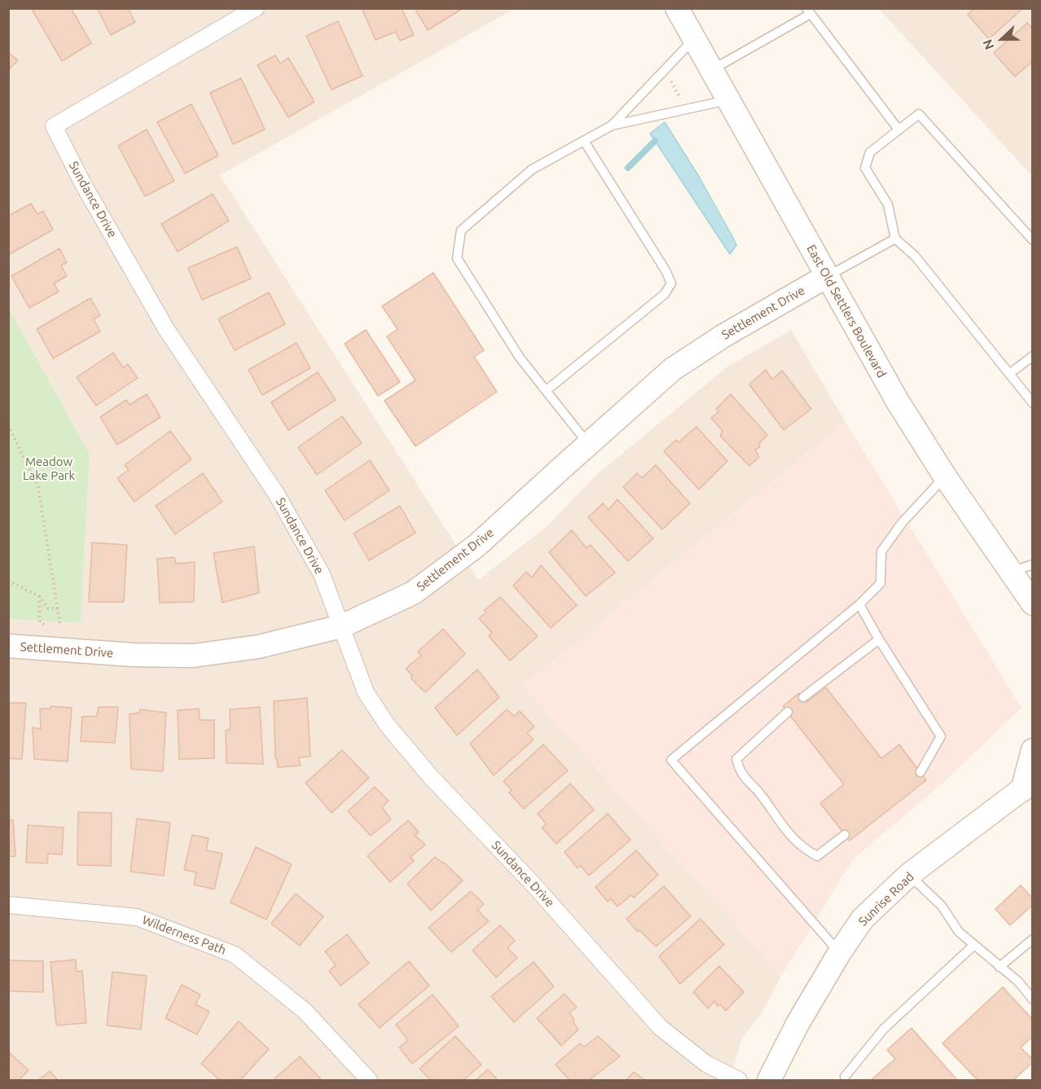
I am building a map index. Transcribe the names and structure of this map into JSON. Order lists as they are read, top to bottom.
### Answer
{
  "streets": {
    "main road": ["East Old Settlers Boulevard", "Settlement Drive", "Sunrise Road"],
    "street": ["Sundance Drive", "Wilderness Path"]
  },
  "crossings": [
    ["Sundance Drive", "Settlement Drive"],
    ["East Old Settlers Boulevard", "Settlement Drive"]
  ],
  "parks": ["Meadow Lake Park"],
  "north": "left"
}
